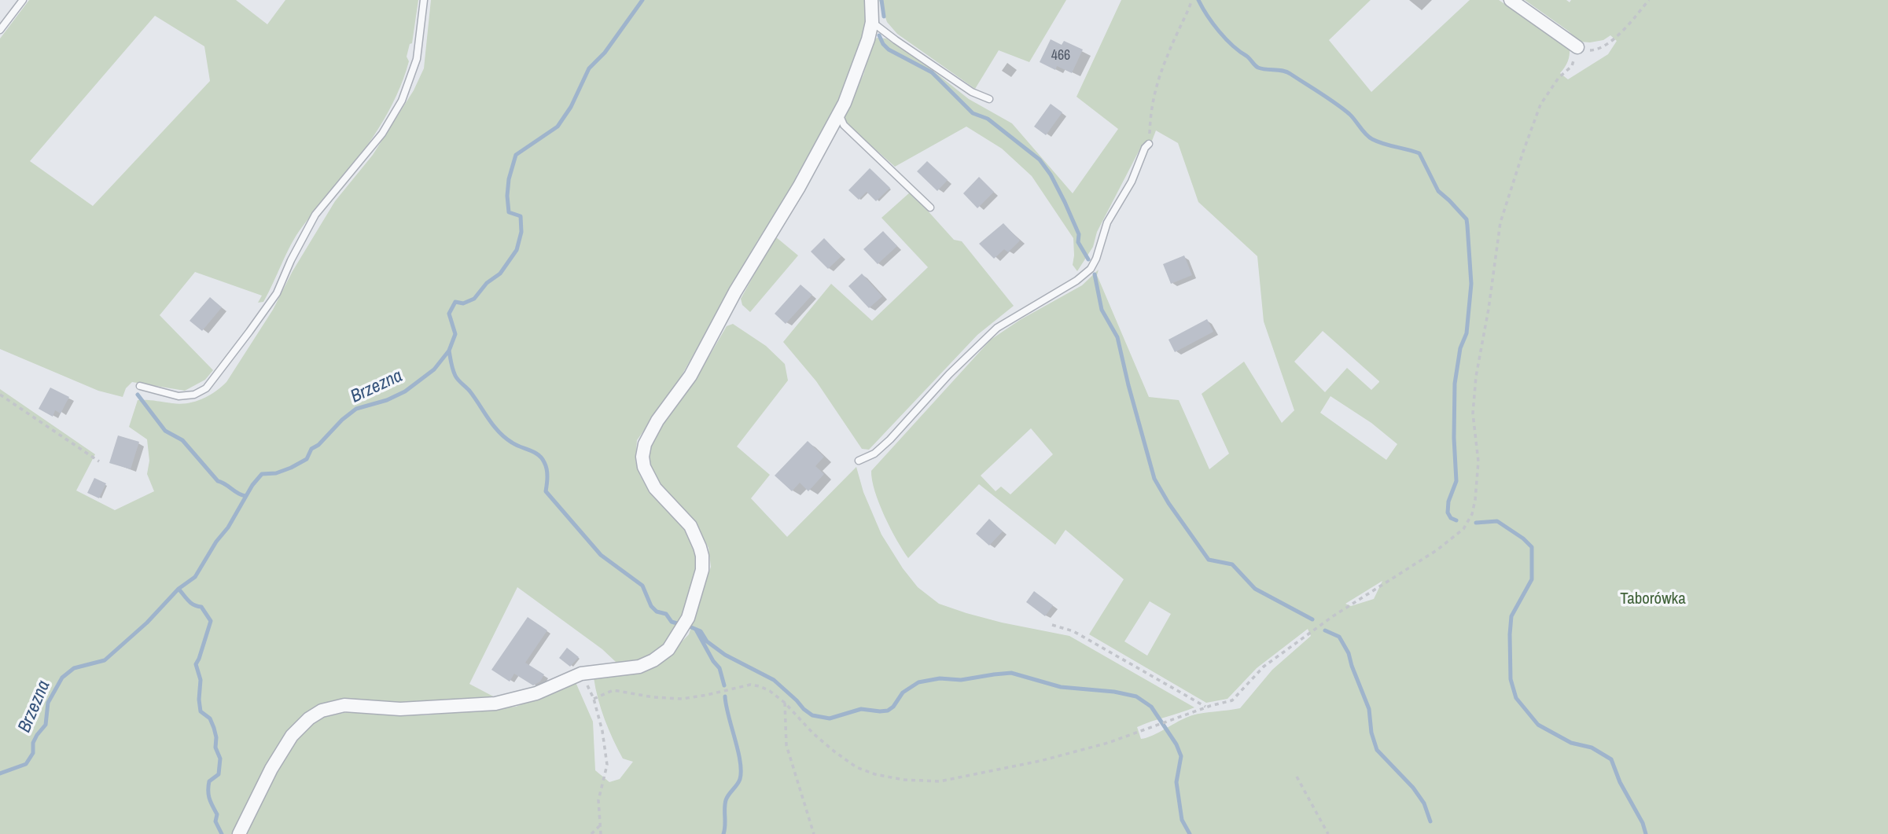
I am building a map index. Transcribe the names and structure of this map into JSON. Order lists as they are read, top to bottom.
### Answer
{
  "water": ["Brzezna"],
  "parks": ["Taborówka"],
  "house_numbers": ["466"]
}
